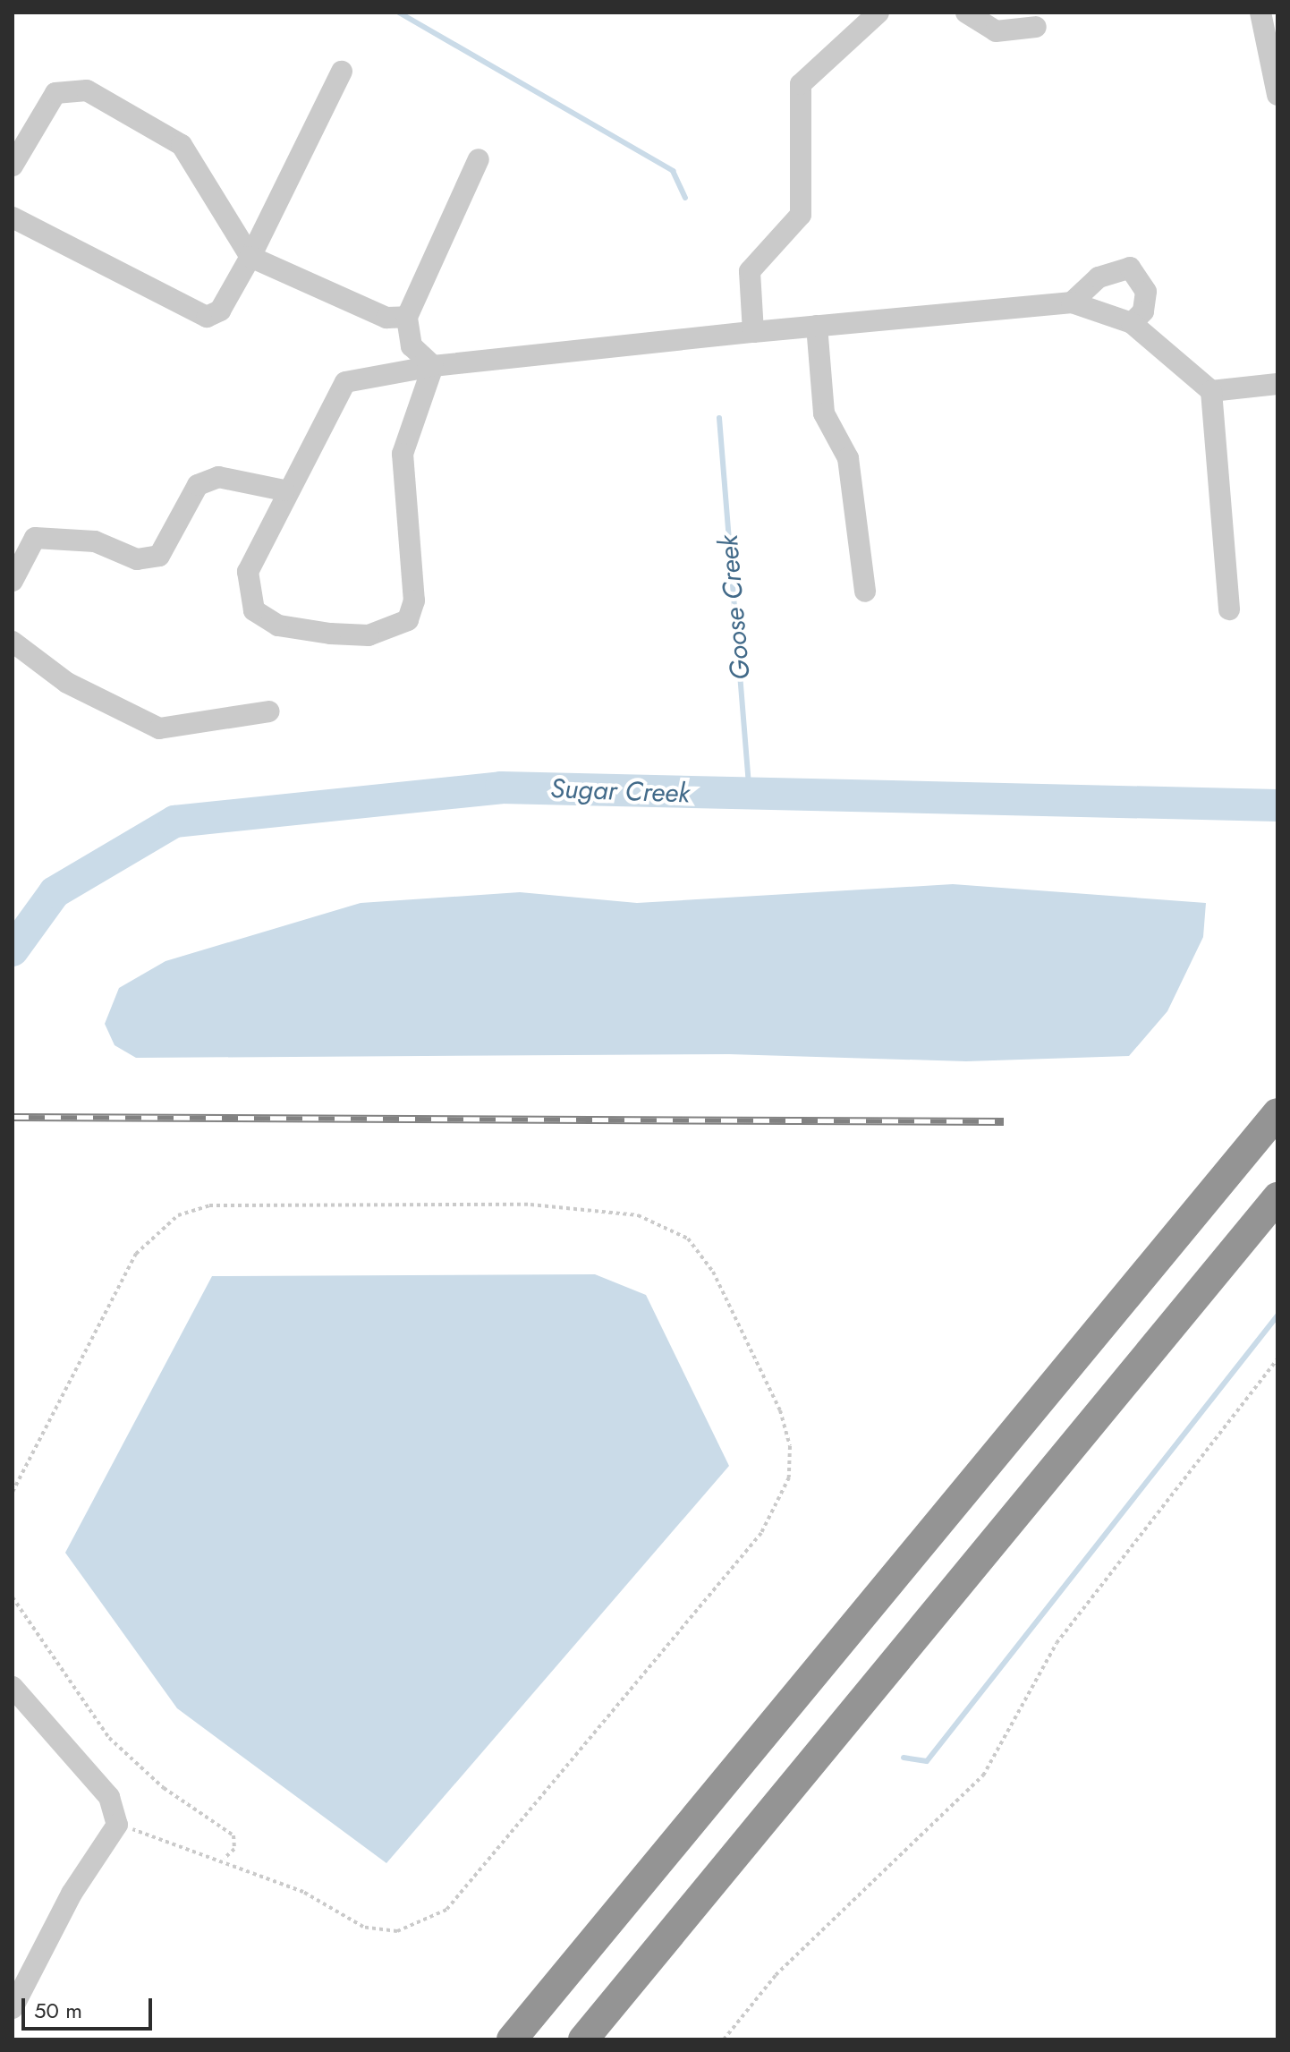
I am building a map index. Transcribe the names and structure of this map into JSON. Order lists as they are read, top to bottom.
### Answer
{
  "water": ["Goose Creek", "Sugar Creek"],
  "scale_bar": "50 m"
}
